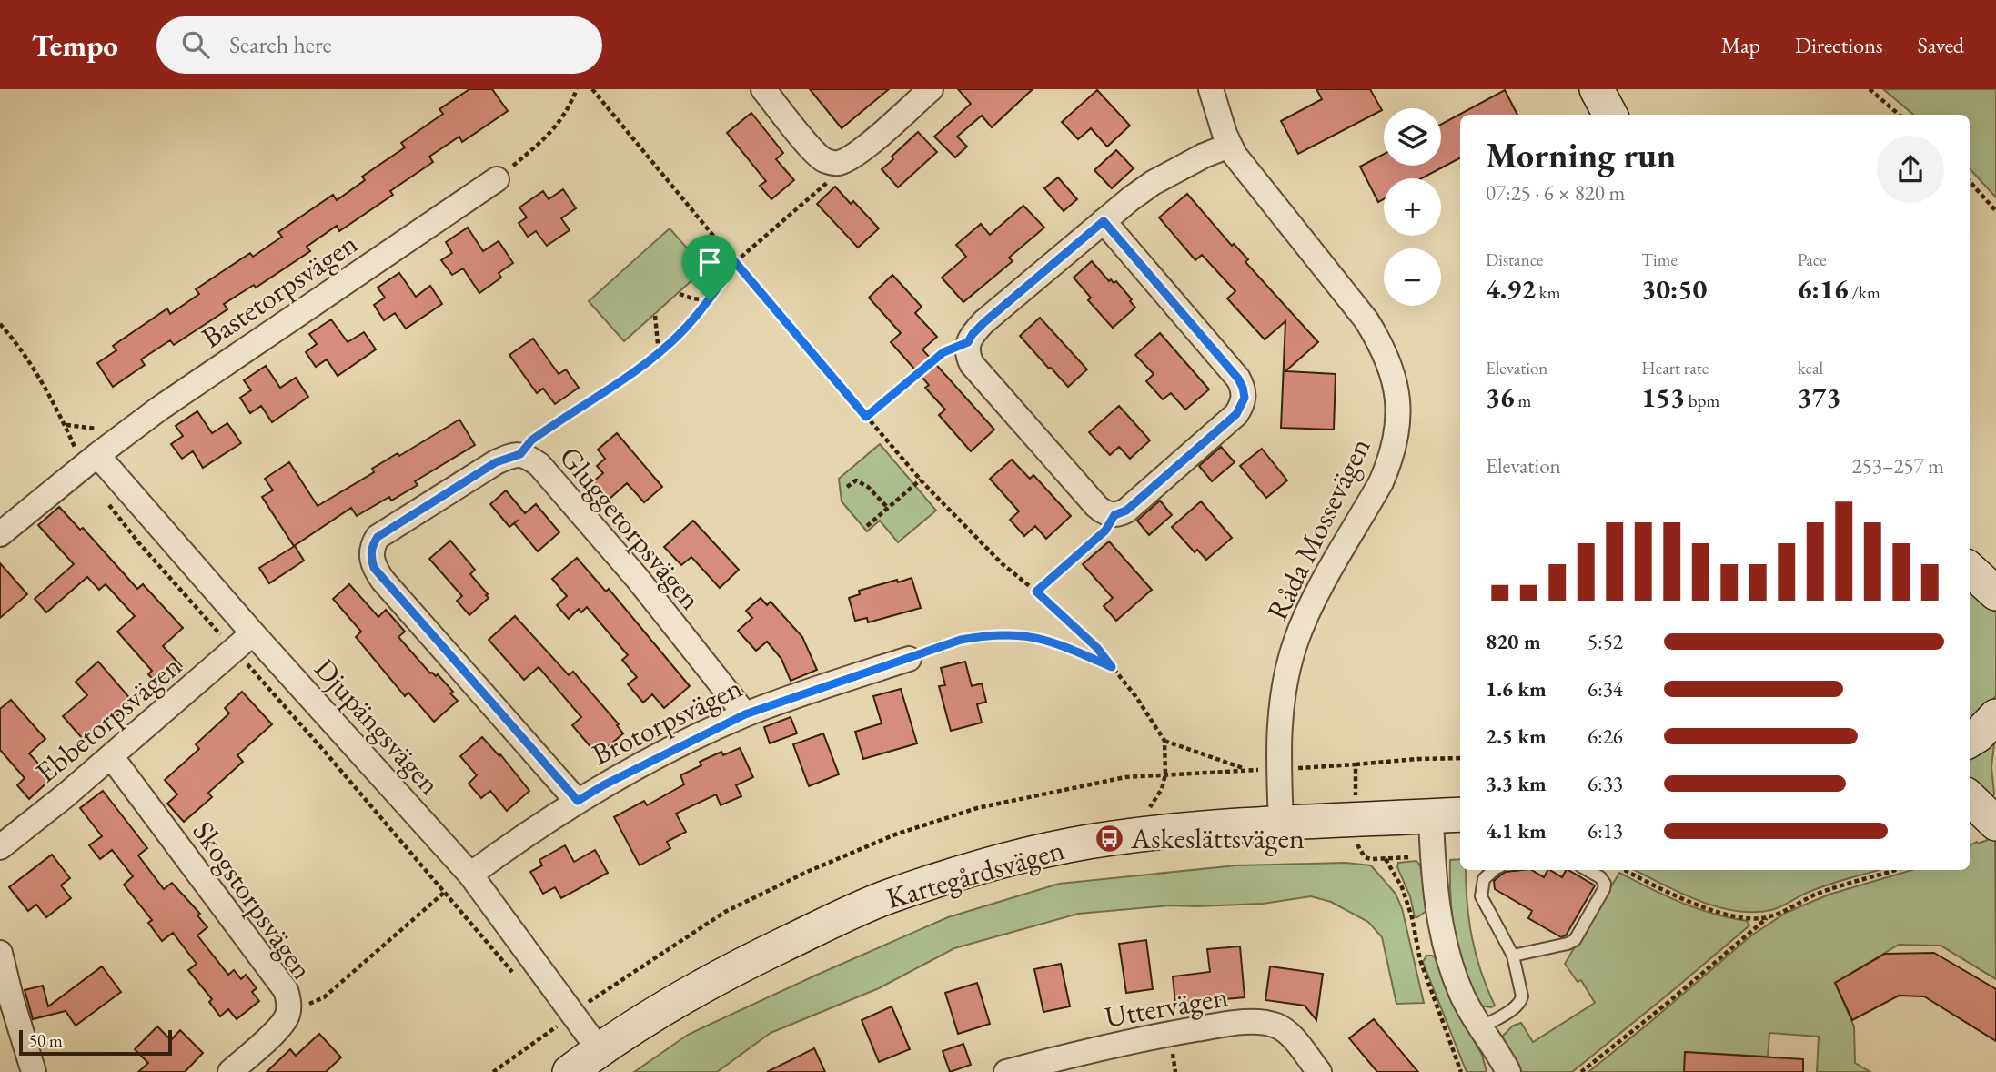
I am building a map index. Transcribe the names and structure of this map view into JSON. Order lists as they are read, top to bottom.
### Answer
{
  "streets": {
    "street": [
      "Bastetorpsvägen",
      "Gluggetorpsvägen",
      "Råda Mossevägen",
      "Ebbetorpsvägen",
      "Brotorpsvägen",
      "Djupängsvägen",
      "Kartegårdsvägen",
      "Skogstorpsvägen",
      "Uttervägen"
    ]
  },
  "crossings": [
    ["Bastetorpsvägen", "Djupängsvägen"],
    ["Gluggetorpsvägen", "Brotorpsvägen"],
    ["Råda Mossevägen", "Kartegårdsvägen"],
    ["Ebbetorpsvägen", "Djupängsvägen"],
    ["Ebbetorpsvägen", "Skogstorpsvägen"],
    ["Brotorpsvägen", "Djupängsvägen"],
    ["Djupängsvägen", "Kartegårdsvägen"]
  ],
  "places": {
    "bus stop": ["Askeslättsvägen"]
  },
  "scale_bar": "50 m",
  "page": {
    "header": "Tempo",
    "search": "Search here",
    "nav": ["Map", "Directions", "Saved"],
    "map_buttons": ["+", "−"],
    "heading": ["Morning run", "07:25 · 6 × 820 m"],
    "stats": [
      ["Distance", "4.92 km"],
      ["Time", "30:50"],
      ["Pace", "6:16 /km"],
      ["Elevation", "36 m"],
      ["Heart rate", "153 bpm"],
      ["kcal", "373"]
    ],
    "chart": ["Elevation", "253–257 m"],
    "list": [
      {
        "name": "820 m",
        "note": "5:52"
      },
      {
        "name": "1.6 km",
        "note": "6:34"
      },
      {
        "name": "2.5 km",
        "note": "6:26"
      },
      {
        "name": "3.3 km",
        "note": "6:33"
      },
      {
        "name": "4.1 km",
        "note": "6:13"
      }
    ],
    "scale": "50 m"
  }
}
